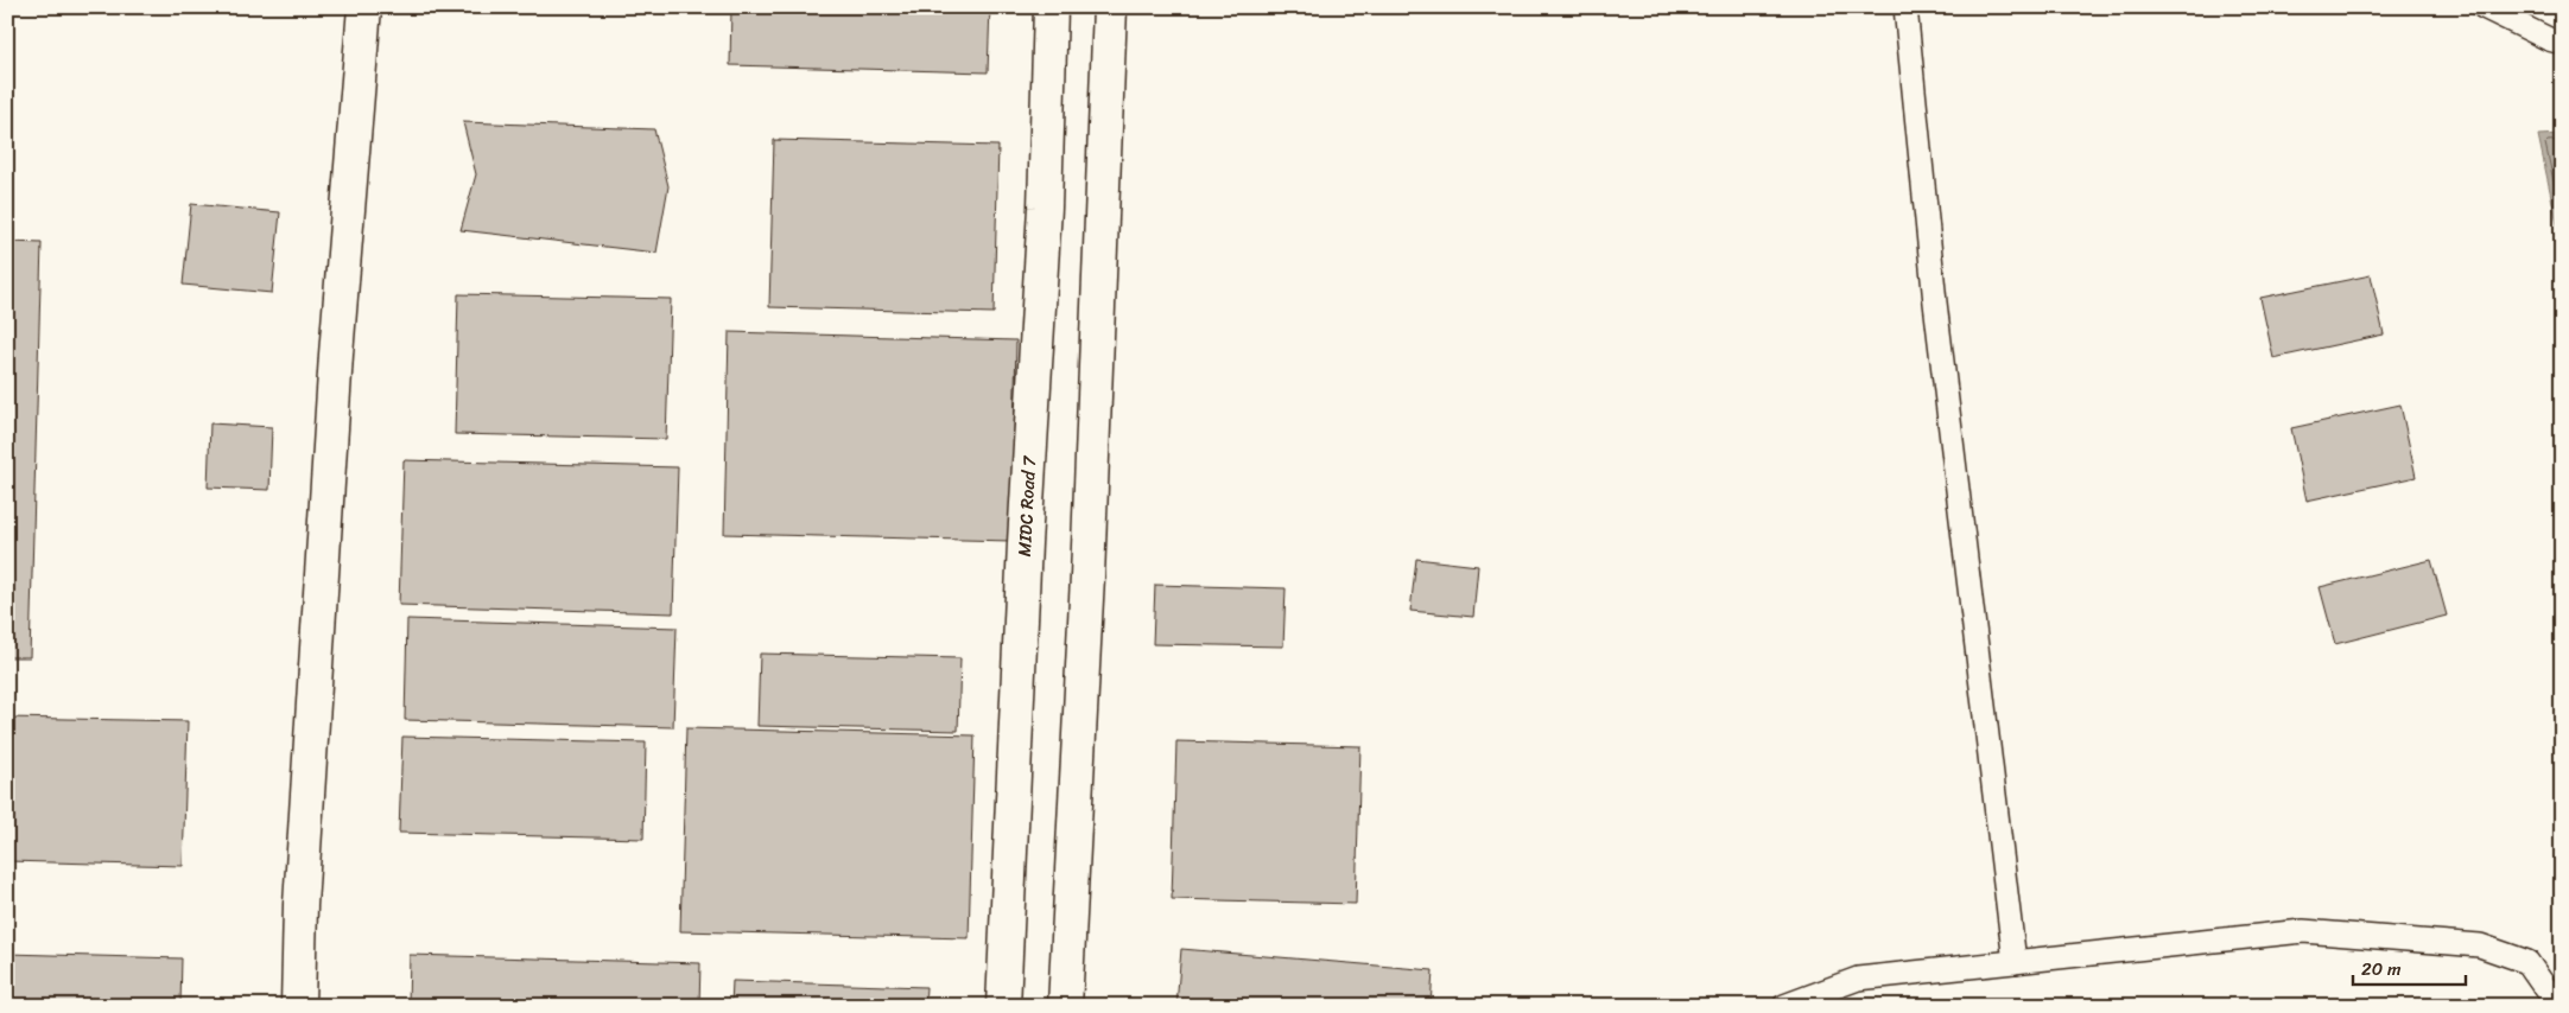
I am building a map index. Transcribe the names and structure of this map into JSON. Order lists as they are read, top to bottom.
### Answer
{
  "streets": {
    "street": ["MIDC Road 7"]
  },
  "scale_bar": "20 m"
}
